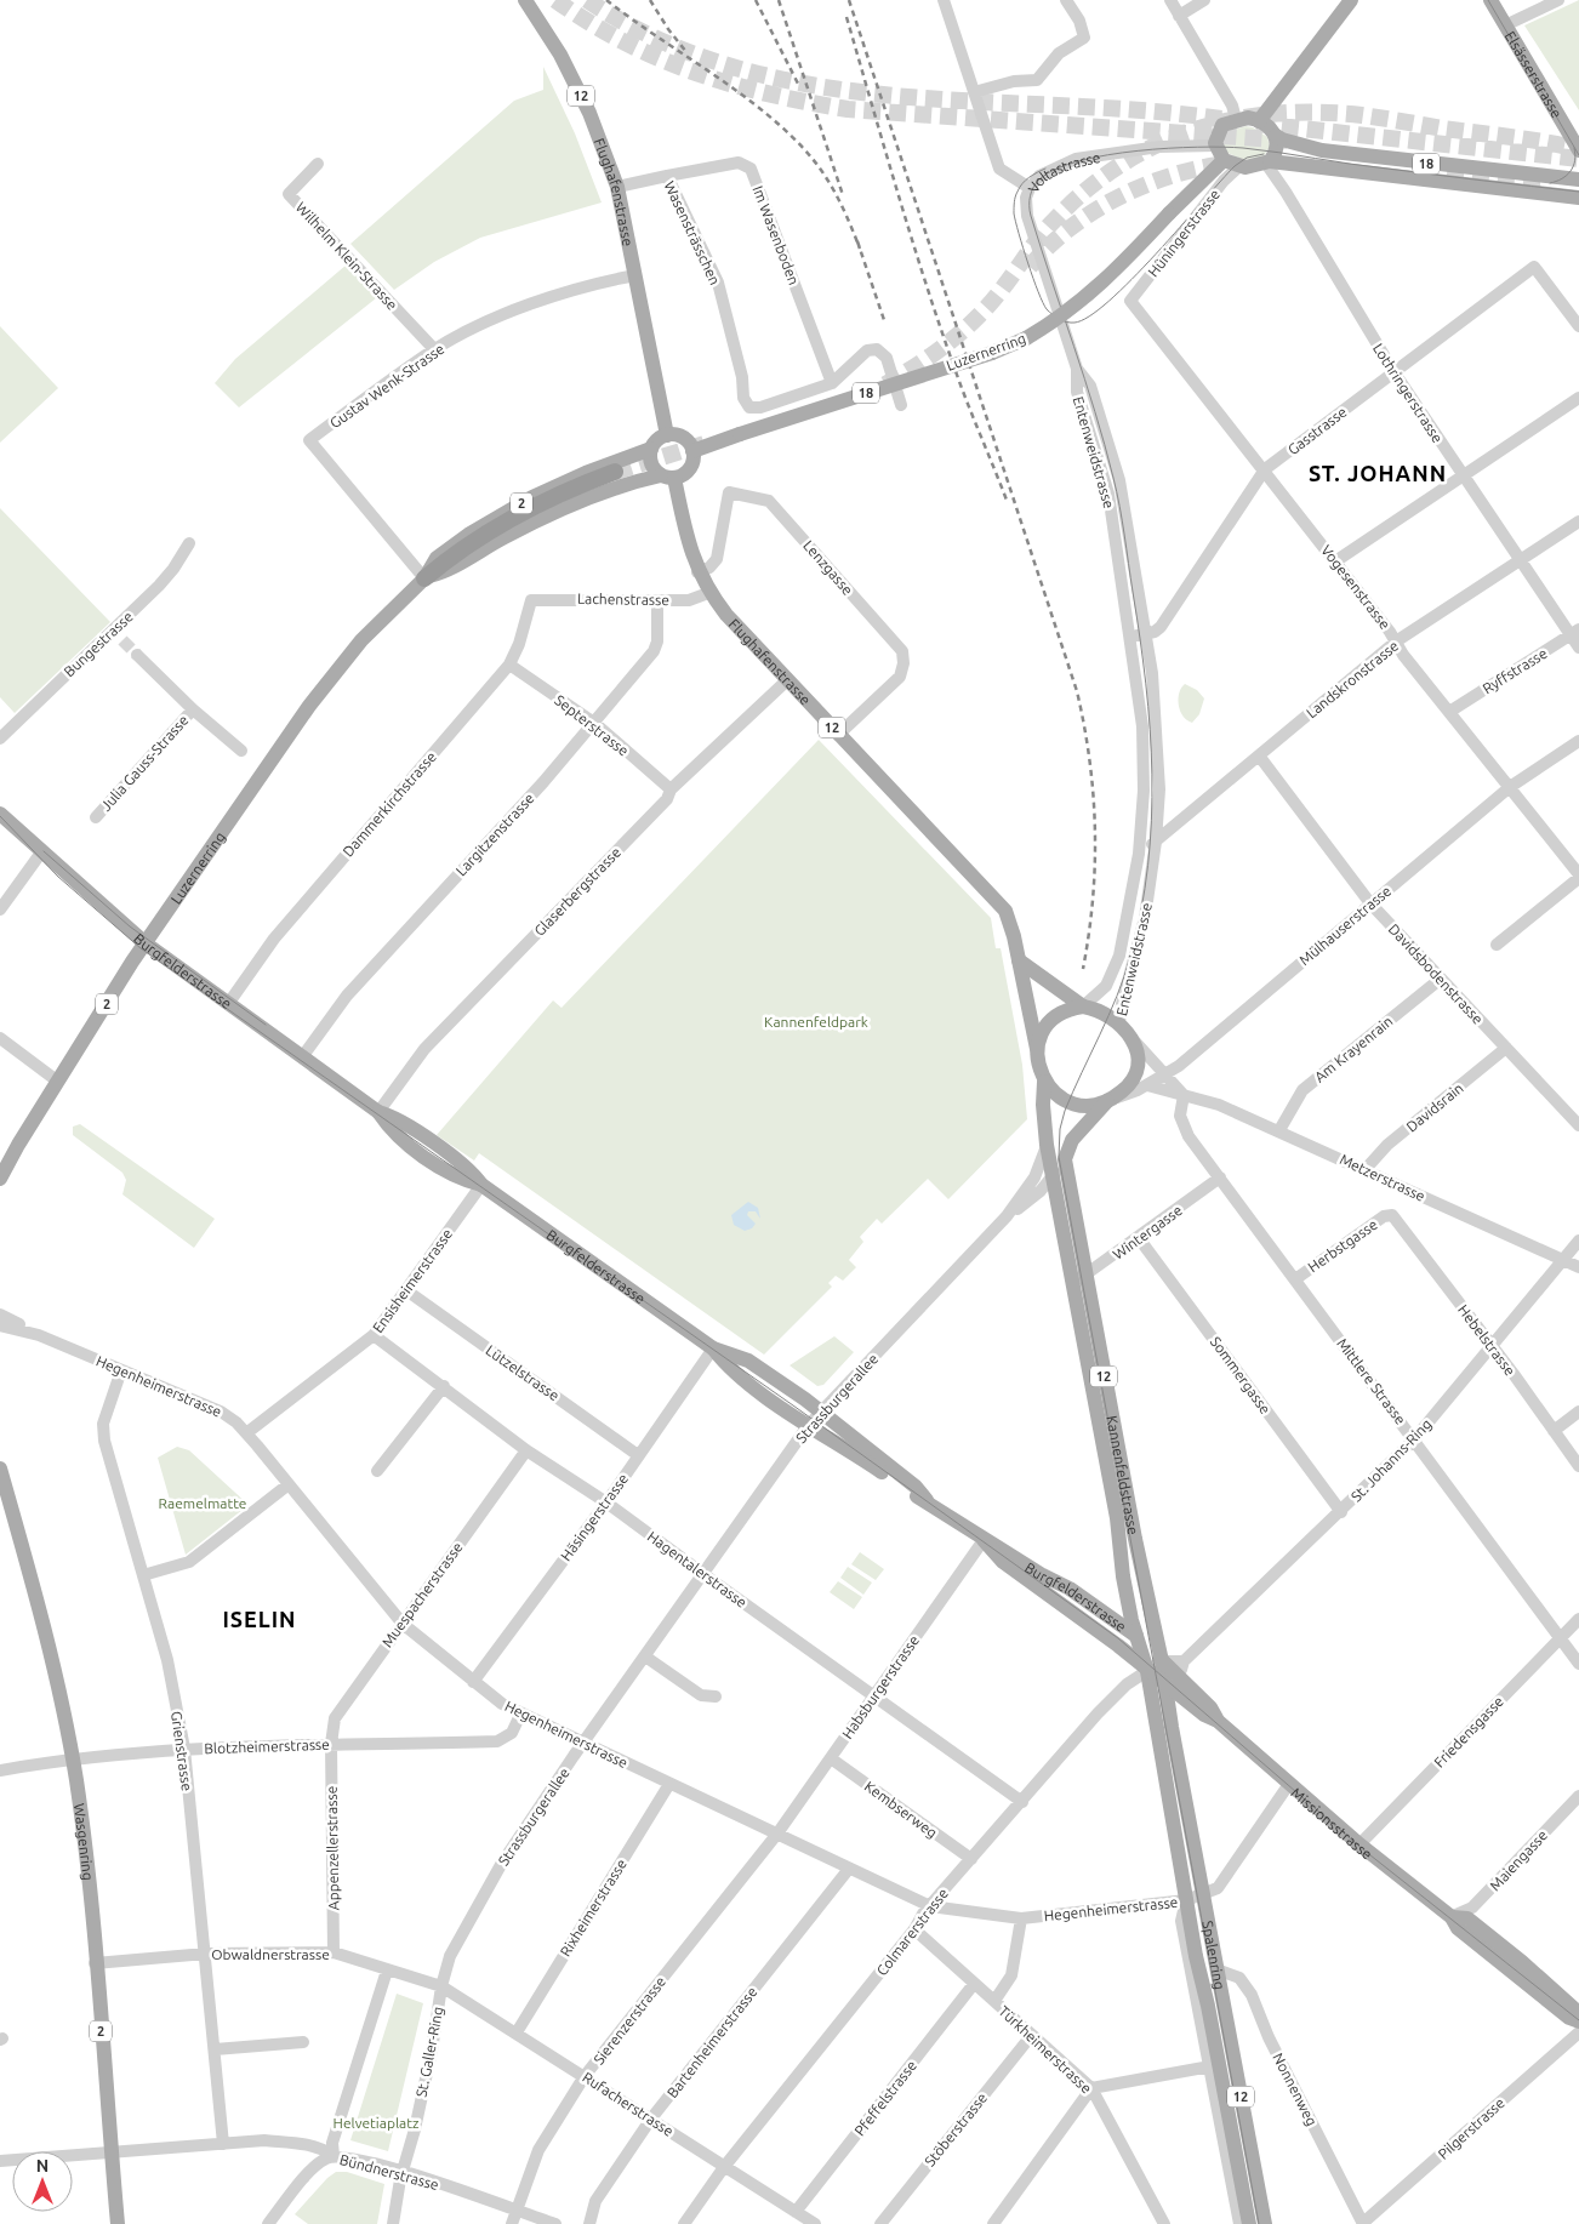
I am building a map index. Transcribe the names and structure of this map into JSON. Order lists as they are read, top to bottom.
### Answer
{
  "streets": {
    "main road": [
      "Elsässerstrasse",
      "12",
      "18",
      "Flughafenstrasse",
      "Luzernerring",
      "2",
      "Burgfelderstrasse",
      "Kannenfeldstrasse",
      "Missionsstrasse",
      "Wasgenring",
      "Spalenring"
    ],
    "street": [
      "Voltastrasse",
      "Wasensträsschen",
      "Hüningerstrasse",
      "Im Wasenboden",
      "Wilhelm Klein-Strasse",
      "Gustav Wenk-Strasse",
      "Lothringerstrasse",
      "Gasstrasse",
      "Entenweidstrasse",
      "Lenzgasse",
      "Vogesenstrasse",
      "Lachenstrasse",
      "Bungestrasse",
      "Ryffstrasse",
      "Landskronstrasse",
      "Septerstrasse",
      "Julia Gauss-Strasse",
      "Dammerkirchstrasse",
      "Largitzenstrasse",
      "Glaserbergstrasse",
      "Mülhauserstrasse",
      "Davidsbodenstrasse",
      "Am Krayenrain",
      "Davidsrain",
      "Metzerstrasse",
      "Wintergasse",
      "Herbstgasse",
      "Ensisheimerstrasse",
      "Hebelstrasse",
      "Lützelstrasse",
      "Sommergasse",
      "Mittlere Strasse",
      "Hegenheimerstrasse",
      "Strassburgerallee",
      "St. Johanns-Ring",
      "Häsingerstrasse",
      "Hagentalerstrasse",
      "Muespacherstrasse",
      "Habsburgerstrasse",
      "Friedensgasse",
      "Blotzheimerstrasse",
      "Grienstrasse",
      "Kembserweg",
      "Appenzellerstrasse",
      "Maiengasse",
      "Rixheimerstrasse",
      "Colmarerstrasse",
      "Obwaldnerstrasse",
      "Sierenzerstrasse",
      "Bartenheimerstrasse",
      "Türkheimerstrasse",
      "St. Galler-Ring",
      "Nonnenweg",
      "Pfeffelstrasse",
      "Rufacherstrasse",
      "Pilgerstrasse",
      "Stöberstrasse",
      "Bündnerstrasse"
    ]
  },
  "crossings": [
    ["12", "Flughafenstrasse"],
    ["12", "Luzernerring"],
    ["18", "Voltastrasse"],
    ["18", "Hüningerstrasse"],
    ["18", "Luzernerring"],
    ["18", "Lothringerstrasse"],
    ["Voltastrasse", "Hüningerstrasse"],
    ["Voltastrasse", "Luzernerring"],
    ["Voltastrasse", "Lothringerstrasse"],
    ["Voltastrasse", "Entenweidstrasse"],
    ["Flughafenstrasse", "Wasensträsschen"],
    ["Flughafenstrasse", "Luzernerring"],
    ["Flughafenstrasse", "Gustav Wenk-Strasse"],
    ["Flughafenstrasse", "Entenweidstrasse"],
    ["Flughafenstrasse", "Lenzgasse"],
    ["Flughafenstrasse", "Lachenstrasse"],
    ["Flughafenstrasse", "Glaserbergstrasse"],
    ["Flughafenstrasse", "Mülhauserstrasse"],
    ["Flughafenstrasse", "Kannenfeldstrasse"],
    ["Wasensträsschen", "Im Wasenboden"],
    ["Hüningerstrasse", "Luzernerring"],
    ["Hüningerstrasse", "Lothringerstrasse"],
    ["Hüningerstrasse", "Vogesenstrasse"],
    ["Wilhelm Klein-Strasse", "Gustav Wenk-Strasse"],
    ["Luzernerring", "Gustav Wenk-Strasse"],
    ["Luzernerring", "Lothringerstrasse"],
    ["Luzernerring", "Burgfelderstrasse"],
    ["Lothringerstrasse", "Gasstrasse"],
    ["Lothringerstrasse", "Ryffstrasse"],
    ["Lothringerstrasse", "Landskronstrasse"],
    ["Gasstrasse", "Entenweidstrasse"],
    ["Gasstrasse", "Vogesenstrasse"],
    ["Entenweidstrasse", "Landskronstrasse"],
    ["Entenweidstrasse", "Mülhauserstrasse"],
    ["Entenweidstrasse", "Kannenfeldstrasse"],
    ["Vogesenstrasse", "Ryffstrasse"],
    ["Vogesenstrasse", "Landskronstrasse"],
    ["Vogesenstrasse", "Mülhauserstrasse"],
    ["Lachenstrasse", "Dammerkirchstrasse"],
    ["Lachenstrasse", "Largitzenstrasse"],
    ["Landskronstrasse", "Davidsbodenstrasse"],
    ["Septerstrasse", "Dammerkirchstrasse"],
    ["Septerstrasse", "Largitzenstrasse"],
    ["Septerstrasse", "Glaserbergstrasse"],
    ["Dammerkirchstrasse", "Burgfelderstrasse"],
    ["Largitzenstrasse", "Burgfelderstrasse"],
    ["Glaserbergstrasse", "Burgfelderstrasse"],
    ["Mülhauserstrasse", "Davidsbodenstrasse"],
    ["Mülhauserstrasse", "Metzerstrasse"],
    ["Mülhauserstrasse", "Kannenfeldstrasse"],
    ["Burgfelderstrasse", "Ensisheimerstrasse"],
    ["Burgfelderstrasse", "Strassburgerallee"],
    ["Burgfelderstrasse", "Kannenfeldstrasse"],
    ["Burgfelderstrasse", "Häsingerstrasse"],
    ["Burgfelderstrasse", "Habsburgerstrasse"],
    ["Burgfelderstrasse", "Missionsstrasse"],
    ["Burgfelderstrasse", "Colmarerstrasse"],
    ["Burgfelderstrasse", "Spalenring"],
    ["Davidsbodenstrasse", "Am Krayenrain"],
    ["Davidsbodenstrasse", "Davidsrain"],
    ["Am Krayenrain", "Metzerstrasse"],
    ["Davidsrain", "Metzerstrasse"],
    ["Metzerstrasse", "Mittlere Strasse"],
    ["Metzerstrasse", "St. Johanns-Ring"],
    ["Wintergasse", "Sommergasse"],
    ["Wintergasse", "Mittlere Strasse"],
    ["Wintergasse", "Kannenfeldstrasse"],
    ["Herbstgasse", "Hebelstrasse"],
    ["Herbstgasse", "Mittlere Strasse"],
    ["Ensisheimerstrasse", "Lützelstrasse"],
    ["Ensisheimerstrasse", "Hegenheimerstrasse"],
    ["Ensisheimerstrasse", "Hagentalerstrasse"],
    ["Hebelstrasse", "St. Johanns-Ring"],
    ["Lützelstrasse", "Häsingerstrasse"],
    ["Sommergasse", "St. Johanns-Ring"],
    ["Mittlere Strasse", "St. Johanns-Ring"],
    ["Mittlere Strasse", "Friedensgasse"],
    ["Hegenheimerstrasse", "Strassburgerallee"],
    ["Hegenheimerstrasse", "Häsingerstrasse"],
    ["Hegenheimerstrasse", "Muespacherstrasse"],
    ["Hegenheimerstrasse", "Habsburgerstrasse"],
    ["Hegenheimerstrasse", "Blotzheimerstrasse"],
    ["Hegenheimerstrasse", "Grienstrasse"],
    ["Hegenheimerstrasse", "Missionsstrasse"],
    ["Hegenheimerstrasse", "Rixheimerstrasse"],
    ["Hegenheimerstrasse", "Colmarerstrasse"],
    ["Hegenheimerstrasse", "Spalenring"],
    ["Hegenheimerstrasse", "Sierenzerstrasse"],
    ["Hegenheimerstrasse", "Bartenheimerstrasse"],
    ["Strassburgerallee", "Kannenfeldstrasse"],
    ["Strassburgerallee", "Hagentalerstrasse"],
    ["Strassburgerallee", "Obwaldnerstrasse"],
    ["Strassburgerallee", "St. Galler-Ring"],
    ["Strassburgerallee", "Rufacherstrasse"],
    ["Kannenfeldstrasse", "Missionsstrasse"],
    ["Kannenfeldstrasse", "Colmarerstrasse"],
    ["Kannenfeldstrasse", "Spalenring"],
    ["Häsingerstrasse", "Hagentalerstrasse"],
    ["Hagentalerstrasse", "Muespacherstrasse"],
    ["Hagentalerstrasse", "Habsburgerstrasse"],
    ["Hagentalerstrasse", "Colmarerstrasse"],
    ["Muespacherstrasse", "Blotzheimerstrasse"],
    ["Muespacherstrasse", "Appenzellerstrasse"],
    ["Habsburgerstrasse", "Kembserweg"],
    ["Habsburgerstrasse", "Sierenzerstrasse"],
    ["Friedensgasse", "Missionsstrasse"],
    ["Blotzheimerstrasse", "Grienstrasse"],
    ["Blotzheimerstrasse", "Wasgenring"],
    ["Blotzheimerstrasse", "Appenzellerstrasse"],
    ["Grienstrasse", "Obwaldnerstrasse"],
    ["Grienstrasse", "Bündnerstrasse"],
    ["Kembserweg", "Colmarerstrasse"],
    ["Missionsstrasse", "Maiengasse"],
    ["Missionsstrasse", "Colmarerstrasse"],
    ["Missionsstrasse", "Spalenring"],
    ["Wasgenring", "Obwaldnerstrasse"],
    ["Wasgenring", "Bündnerstrasse"],
    ["Appenzellerstrasse", "Obwaldnerstrasse"],
    ["Rixheimerstrasse", "Rufacherstrasse"],
    ["Colmarerstrasse", "Spalenring"],
    ["Colmarerstrasse", "Türkheimerstrasse"],
    ["Colmarerstrasse", "Rufacherstrasse"],
    ["Obwaldnerstrasse", "St. Galler-Ring"],
    ["Obwaldnerstrasse", "Rufacherstrasse"],
    ["Spalenring", "Nonnenweg"],
    ["Sierenzerstrasse", "Rufacherstrasse"],
    ["Sierenzerstrasse", "Bündnerstrasse"],
    ["Bartenheimerstrasse", "Rufacherstrasse"],
    ["Türkheimerstrasse", "Pfeffelstrasse"],
    ["Türkheimerstrasse", "Stöberstrasse"],
    ["St. Galler-Ring", "Rufacherstrasse"],
    ["St. Galler-Ring", "Bündnerstrasse"],
    ["Nonnenweg", "Pilgerstrasse"],
    ["Pfeffelstrasse", "Rufacherstrasse"]
  ],
  "districts": ["ST. JOHANN", "ISELIN"],
  "parks": ["Kannenfeldpark", "Raemelmatte", "Helvetiaplatz"],
  "north": "top"
}
